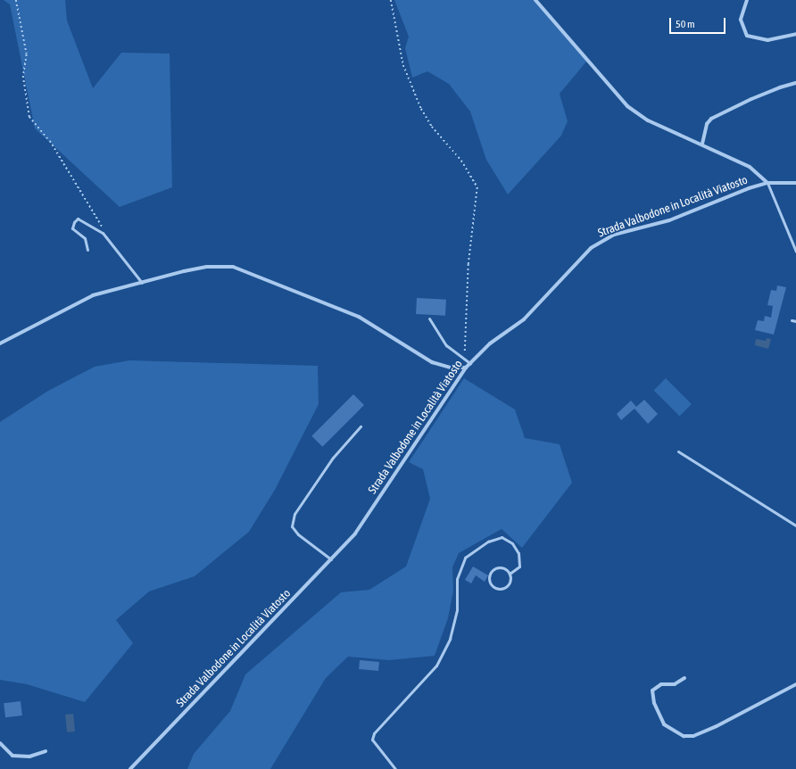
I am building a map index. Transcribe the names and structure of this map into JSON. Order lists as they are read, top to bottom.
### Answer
{
  "streets": {
    "street": ["Strada Valbodone in Località Viatosto"]
  },
  "scale_bar": "50 m"
}
